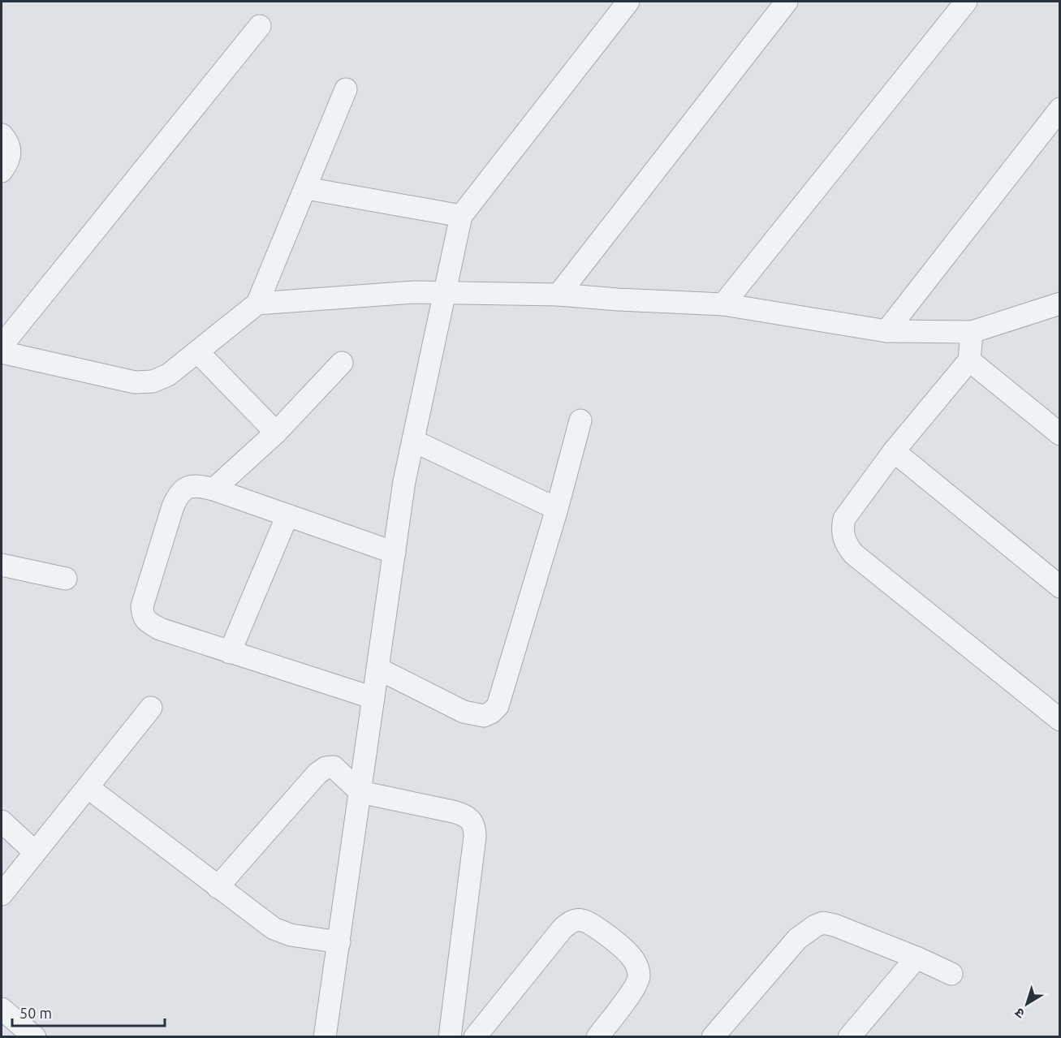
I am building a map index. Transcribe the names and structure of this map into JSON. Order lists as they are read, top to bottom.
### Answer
{
  "scale_bar": "50 m",
  "north": "bottom left"
}
